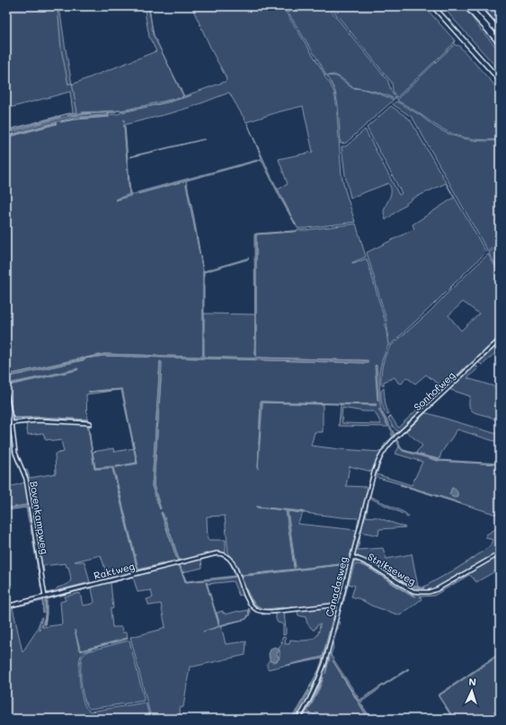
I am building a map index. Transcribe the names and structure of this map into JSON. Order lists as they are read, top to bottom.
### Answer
{
  "streets": {
    "street": [
      "Sonhofweg",
      "Bovenkampweg",
      "Strikseweg",
      "Raktweg",
      "Canadasweg"
    ]
  },
  "crossings": [
    ["Sonhofweg", "Canadasweg"],
    ["Bovenkampweg", "Raktweg"],
    ["Strikseweg", "Canadasweg"],
    ["Raktweg", "Canadasweg"]
  ],
  "north": "top"
}
